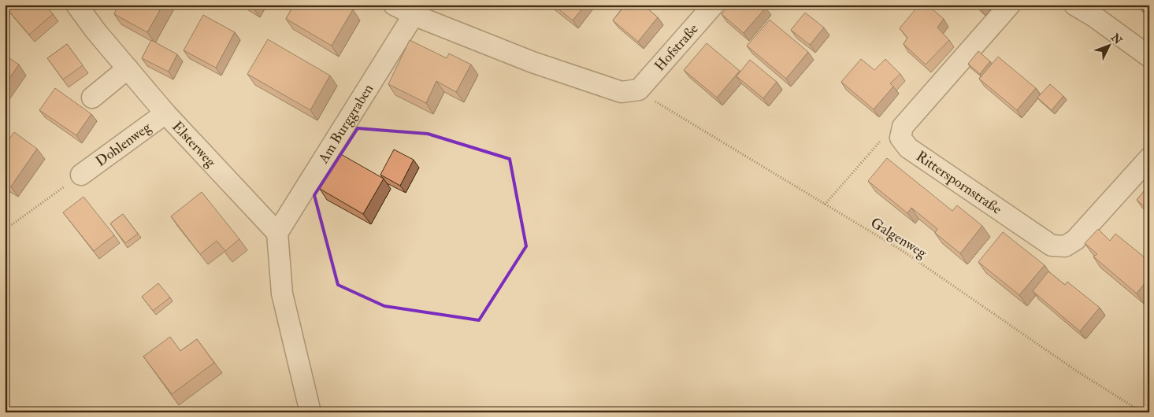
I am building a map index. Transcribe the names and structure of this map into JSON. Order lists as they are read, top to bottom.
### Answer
{
  "streets": {
    "street": [
      "Hofstraße",
      "Am Burggraben",
      "Dohlenweg",
      "Elsterweg",
      "Ritterspornstraße"
    ],
    "path": ["Galgenweg"]
  },
  "crossings": [
    ["Hofstraße", "Galgenweg"],
    ["Am Burggraben", "Elsterweg"],
    ["Dohlenweg", "Elsterweg"]
  ],
  "north": "top right"
}
